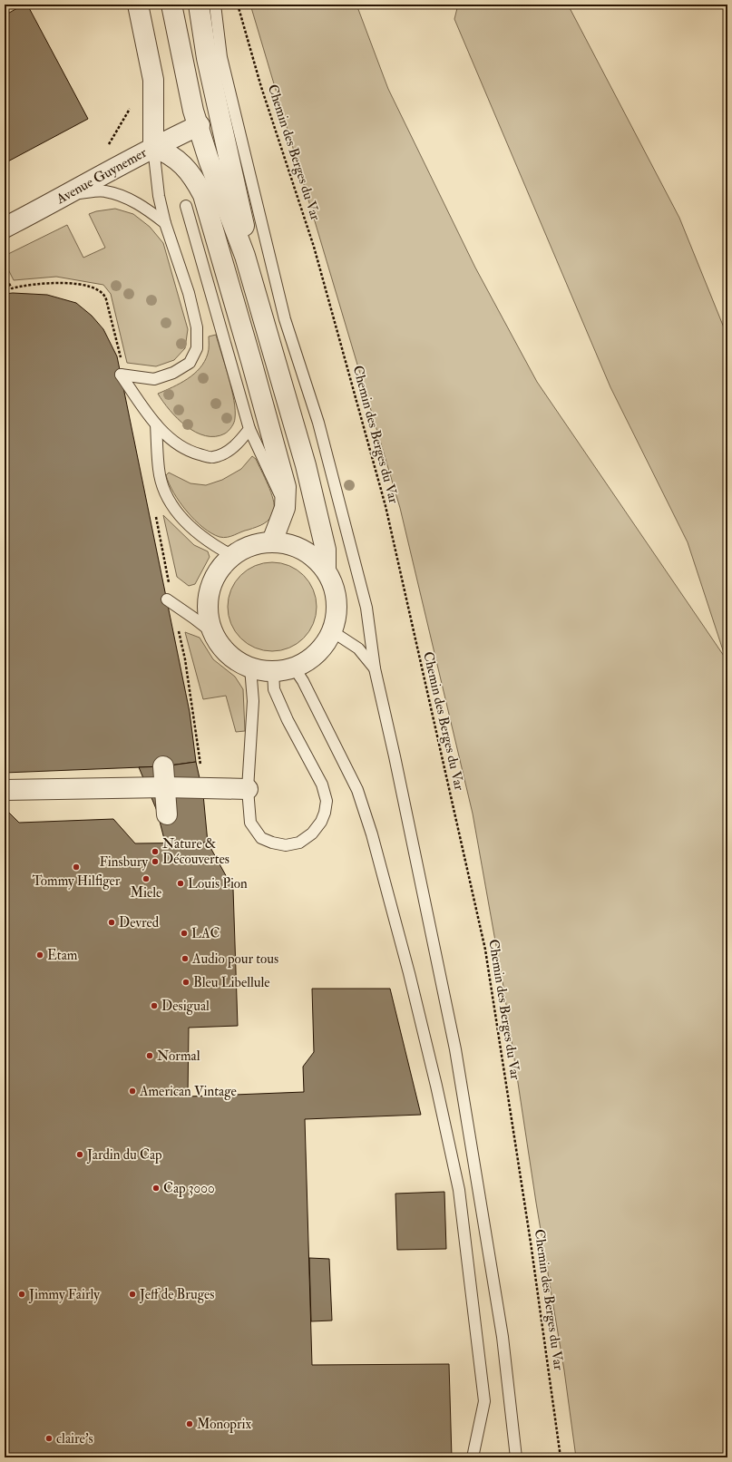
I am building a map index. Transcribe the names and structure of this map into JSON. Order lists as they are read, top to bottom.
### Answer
{
  "streets": {
    "street": ["Avenue Guynemer"],
    "path": ["Chemin des Berges du Var"]
  },
  "places": [
    "Nature & Découvertes",
    "Finsbury",
    "Tommy Hilfiger",
    "Miele",
    "Louis Pion",
    "Devred",
    "LAC",
    "Etam",
    "Audio pour tous",
    "Bleu Libellule",
    "Desigual",
    "Normal",
    "American Vintage",
    "Jardin du Cap",
    "Cap 3000",
    "Jimmy Fairly",
    "Jeff de Bruges",
    "Monoprix",
    "claire's"
  ]
}
